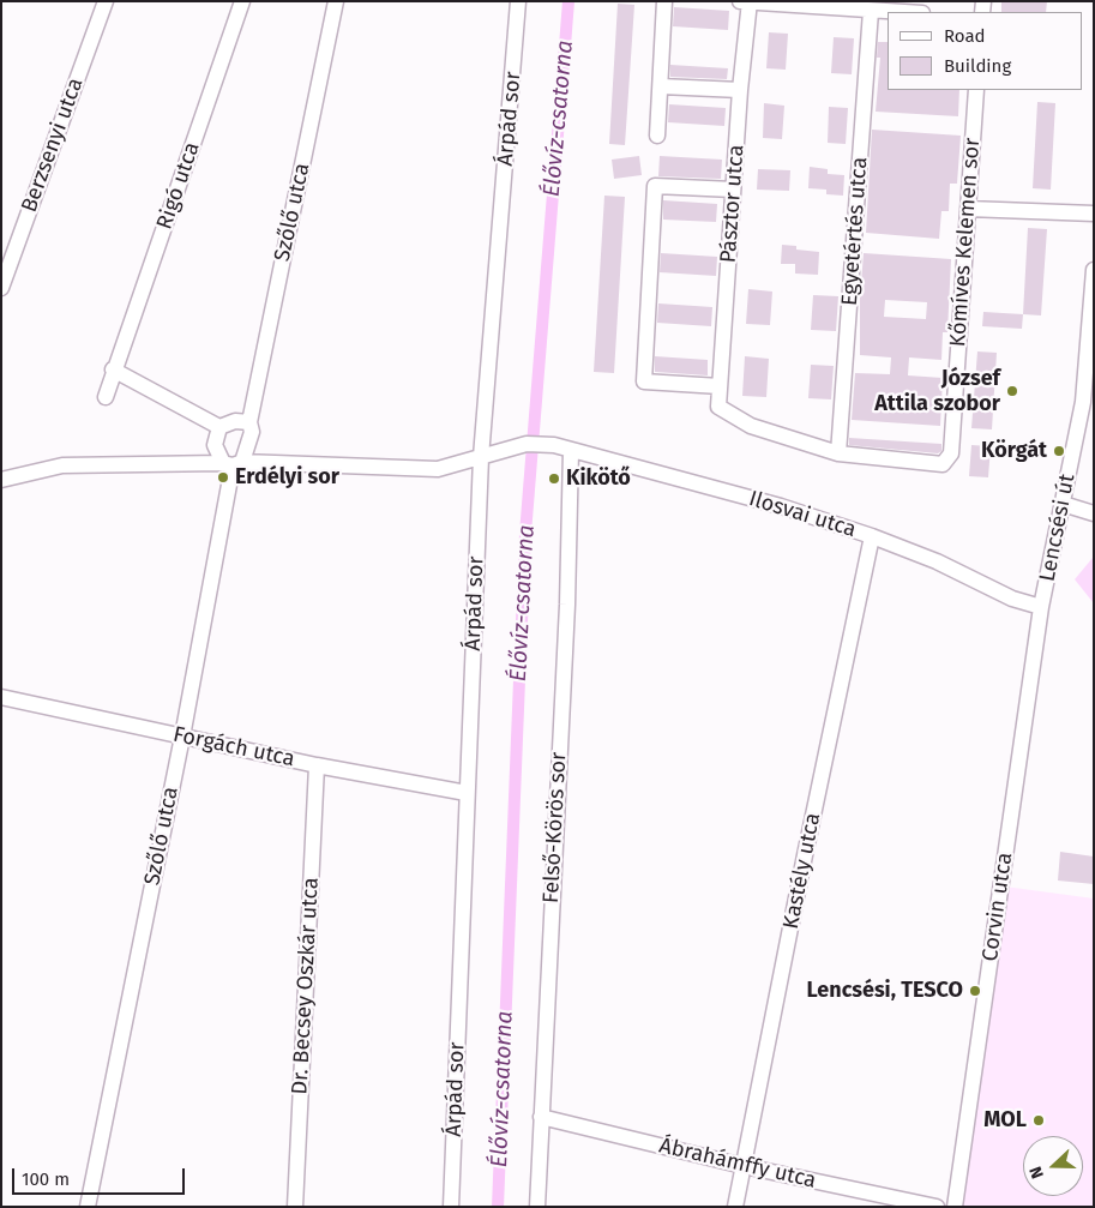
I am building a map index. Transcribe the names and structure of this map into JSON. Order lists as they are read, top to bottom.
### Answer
{
  "streets": {
    "street": [
      "Árpád sor",
      "Berzsenyi utca",
      "Rigó utca",
      "Pásztor utca",
      "Szőlő utca",
      "Egyetértés utca",
      "Kőmíves Kelemen sor",
      "Ilosvai utca",
      "Lencsési út",
      "Forgách utca",
      "Felső-Körös sor",
      "Kastély utca",
      "Corvin utca",
      "Dr. Becsey Oszkár utca",
      "Ábrahámffy utca"
    ]
  },
  "crossings": [
    ["Árpád sor", "Ilosvai utca"],
    ["Árpád sor", "Forgách utca"],
    ["Pásztor utca", "Egyetértés utca"],
    ["Pásztor utca", "Kőmíves Kelemen sor"],
    ["Szőlő utca", "Forgách utca"],
    ["Egyetértés utca", "Kőmíves Kelemen sor"],
    ["Ilosvai utca", "Lencsési út"],
    ["Ilosvai utca", "Felső-Körös sor"],
    ["Ilosvai utca", "Kastély utca"],
    ["Ilosvai utca", "Corvin utca"],
    ["Lencsési út", "Corvin utca"],
    ["Forgách utca", "Dr. Becsey Oszkár utca"],
    ["Felső-Körös sor", "Ábrahámffy utca"],
    ["Kastély utca", "Ábrahámffy utca"]
  ],
  "water": ["Élővíz-csatorna"],
  "places": [
    "József Attila szobor",
    "Körgát",
    "Erdélyi sor",
    "Kikötő",
    "Lencsési, TESCO",
    "MOL"
  ],
  "legend": ["Road", "Building"],
  "scale_bar": "100 m",
  "north": "left"
}
